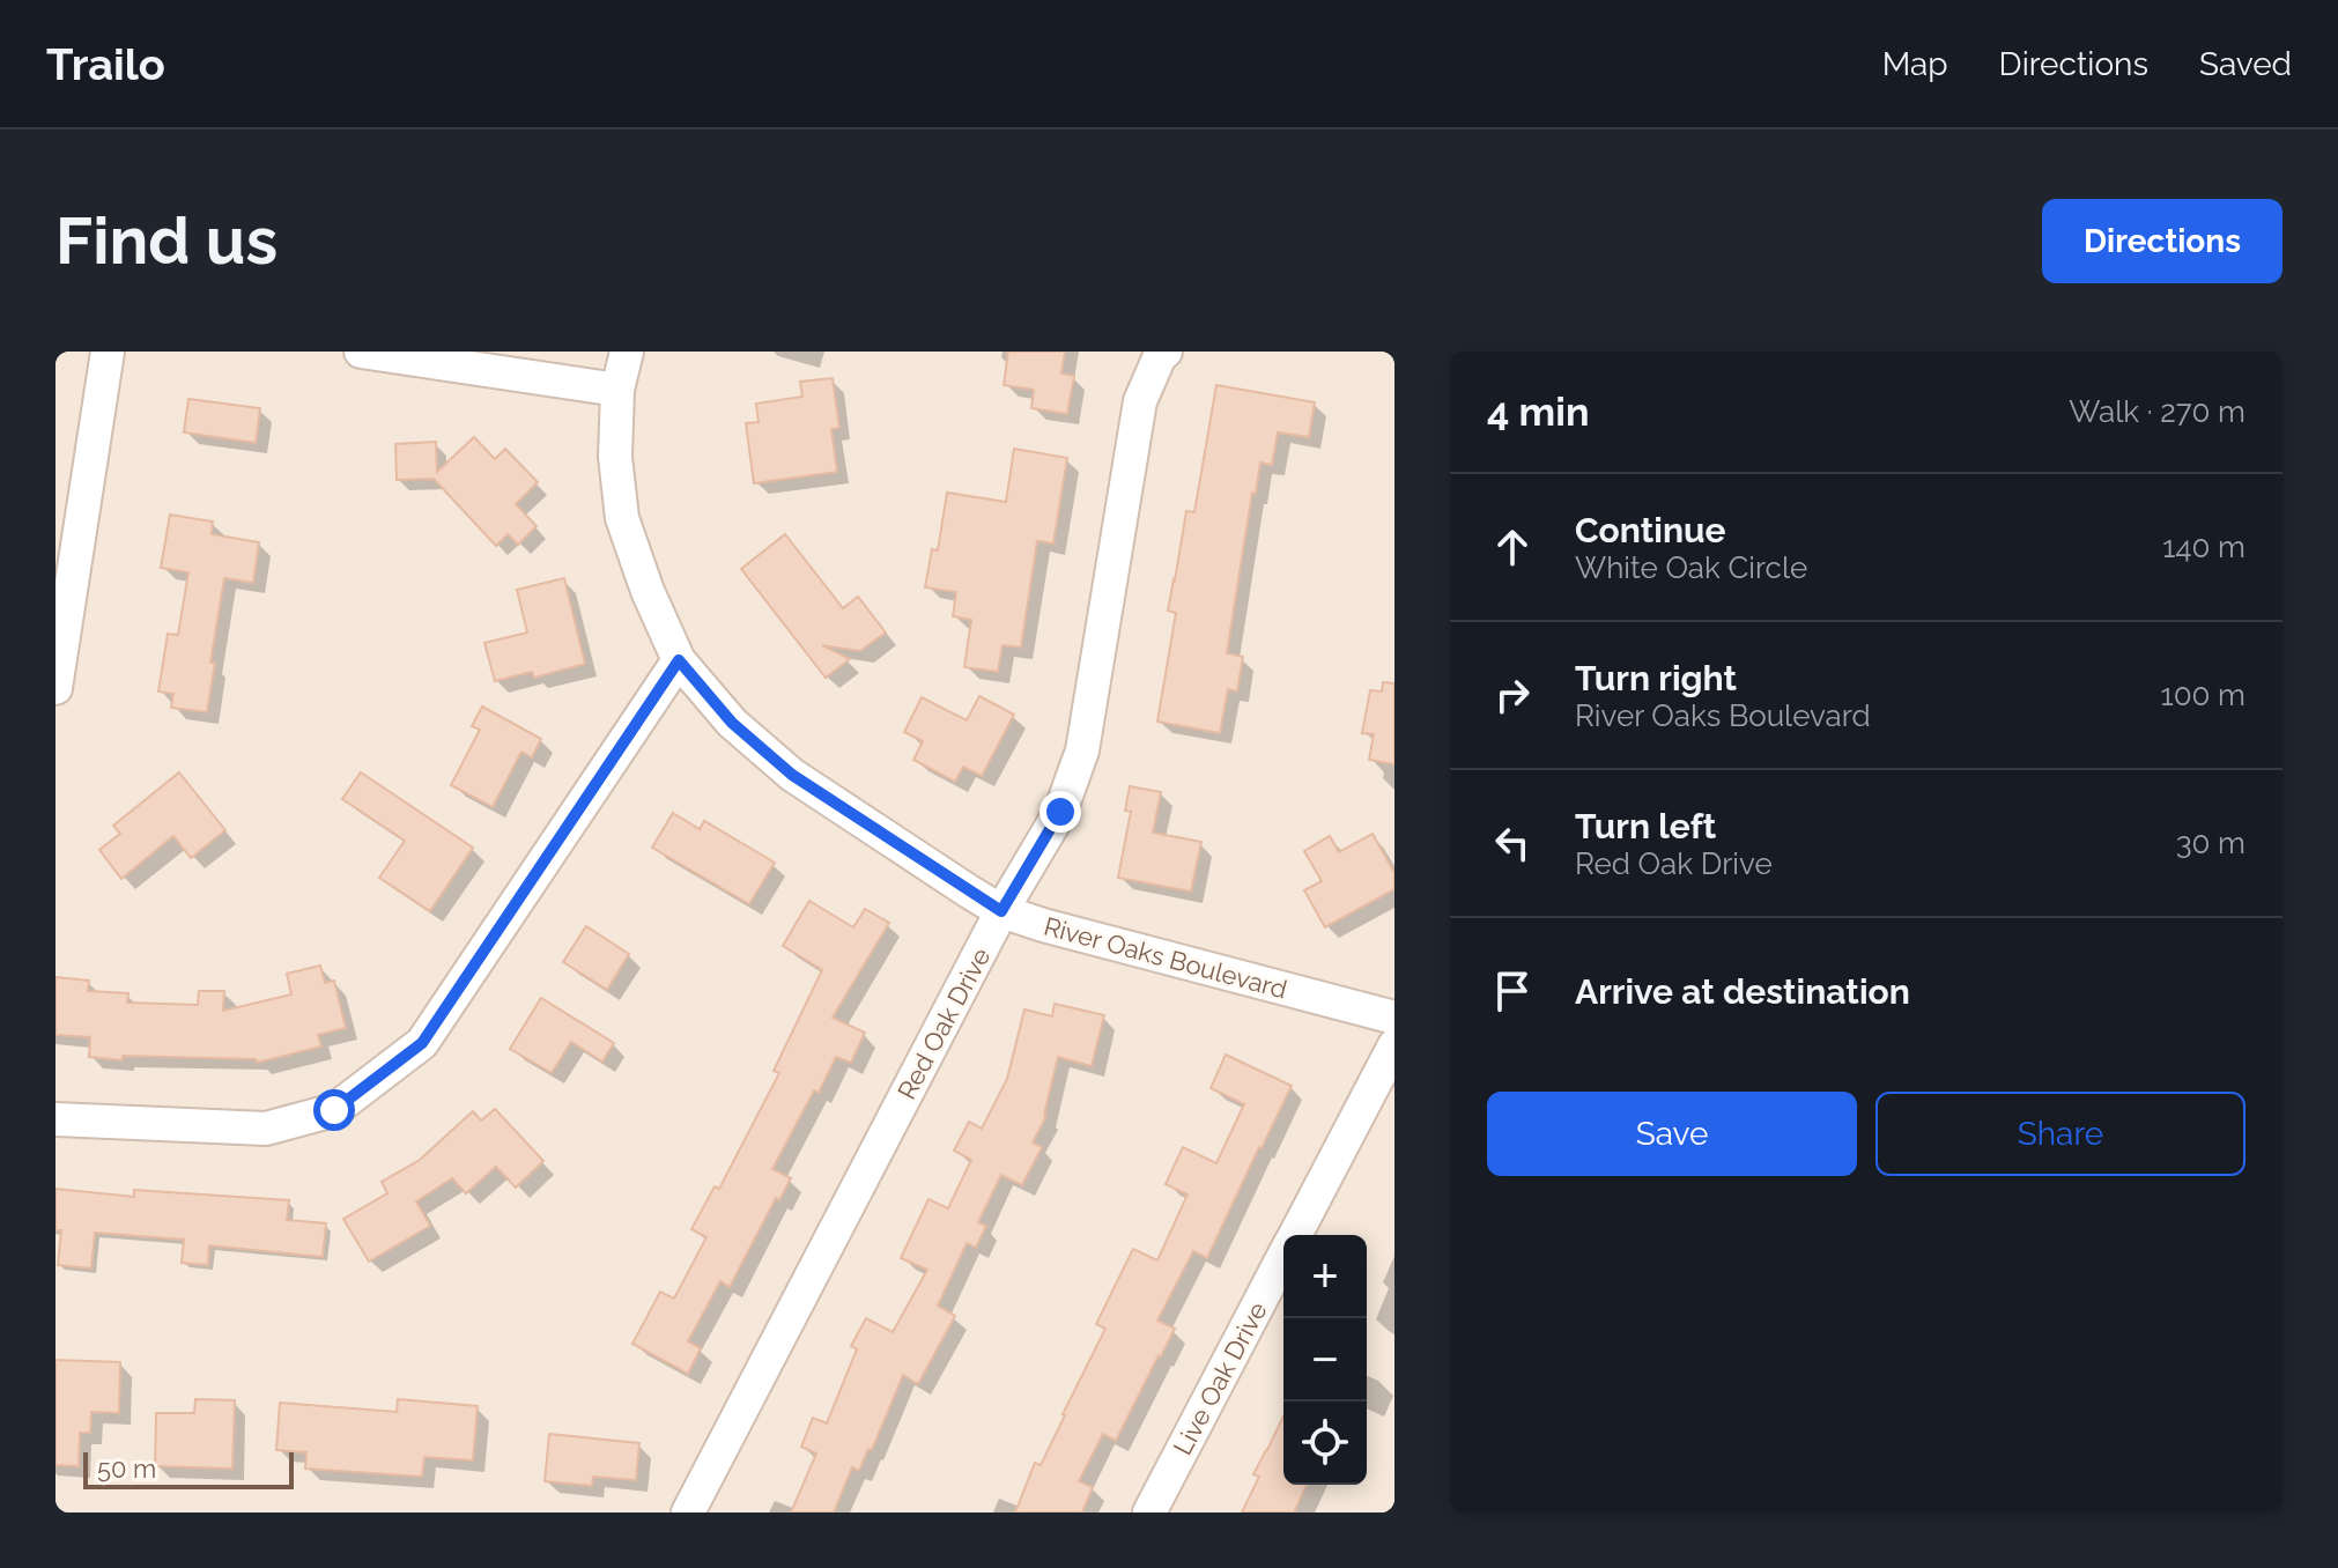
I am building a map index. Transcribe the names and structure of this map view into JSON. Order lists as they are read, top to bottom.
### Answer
{
  "streets": {
    "street": ["River Oaks Boulevard", "Red Oak Drive", "Live Oak Drive"]
  },
  "crossings": [
    ["River Oaks Boulevard", "Red Oak Drive"]
  ],
  "scale_bar": "50 m",
  "page": {
    "header": "Trailo",
    "nav": ["Map", "Directions", "Saved"],
    "buttons": [
      "Directions",
      ["Save", "Share"]
    ],
    "title": "Find us",
    "heading": ["4 min", "Walk · 270 m"],
    "list": [
      ["Continue", "White Oak Circle", "140 m"],
      ["Turn right", "River Oaks Boulevard", "100 m"],
      ["Turn left", "Red Oak Drive", "30 m"],
      "Arrive at destination"
    ],
    "map_buttons": ["+", "−"],
    "scale": "50 m"
  }
}
